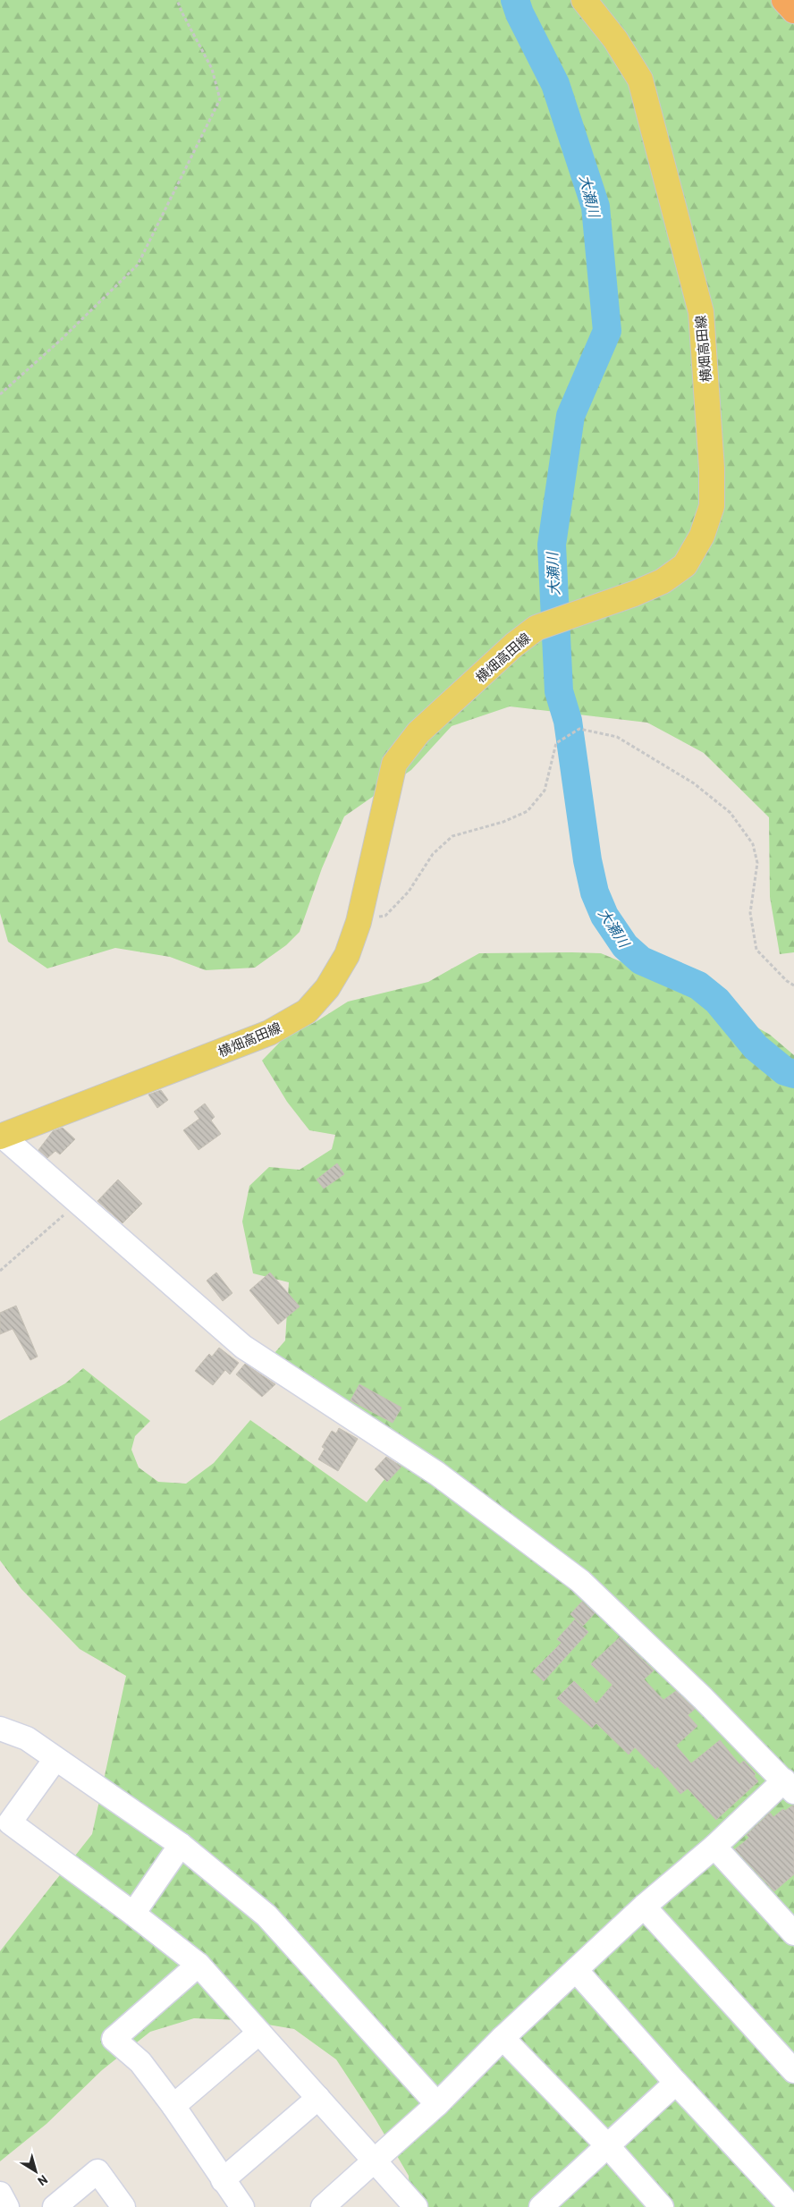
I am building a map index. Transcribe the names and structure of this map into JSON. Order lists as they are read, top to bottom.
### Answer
{
  "streets": {
    "main road": ["横畑高田線"]
  },
  "water": ["大瀬川"],
  "north": "bottom right"
}
